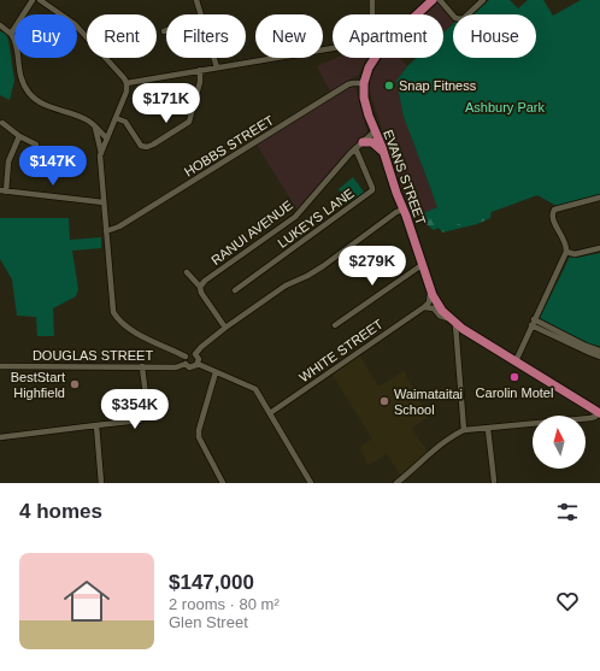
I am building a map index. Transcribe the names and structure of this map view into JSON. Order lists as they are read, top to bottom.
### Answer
{
  "streets": {
    "highway": ["EVANS STREET"],
    "street": [
      "HOBBS STREET",
      "LUKEYS LANE",
      "RANUI AVENUE",
      "WHITE STREET",
      "DOUGLAS STREET"
    ]
  },
  "crossings": [
    ["HOBBS STREET", "EVANS STREET"],
    ["EVANS STREET", "RANUI AVENUE"],
    ["LUKEYS LANE", "RANUI AVENUE"]
  ],
  "parks": ["Ashbury Park"],
  "places": [
    "Snap Fitness",
    "Carolin Motel",
    "BestStart Highfield",
    "Waimataitai School"
  ],
  "north": "top",
  "page": {
    "chip": [
      "Buy",
      "Rent",
      "Filters",
      "New",
      "Apartment",
      "House"
    ],
    "price": [
      "$171K",
      "$147K",
      "$279K",
      "$354K"
    ],
    "heading": "4 homes",
    "list": [
      {
        "name": "$147,000",
        "note": "2 rooms · 80 m² · Glen Street"
      }
    ]
  }
}
